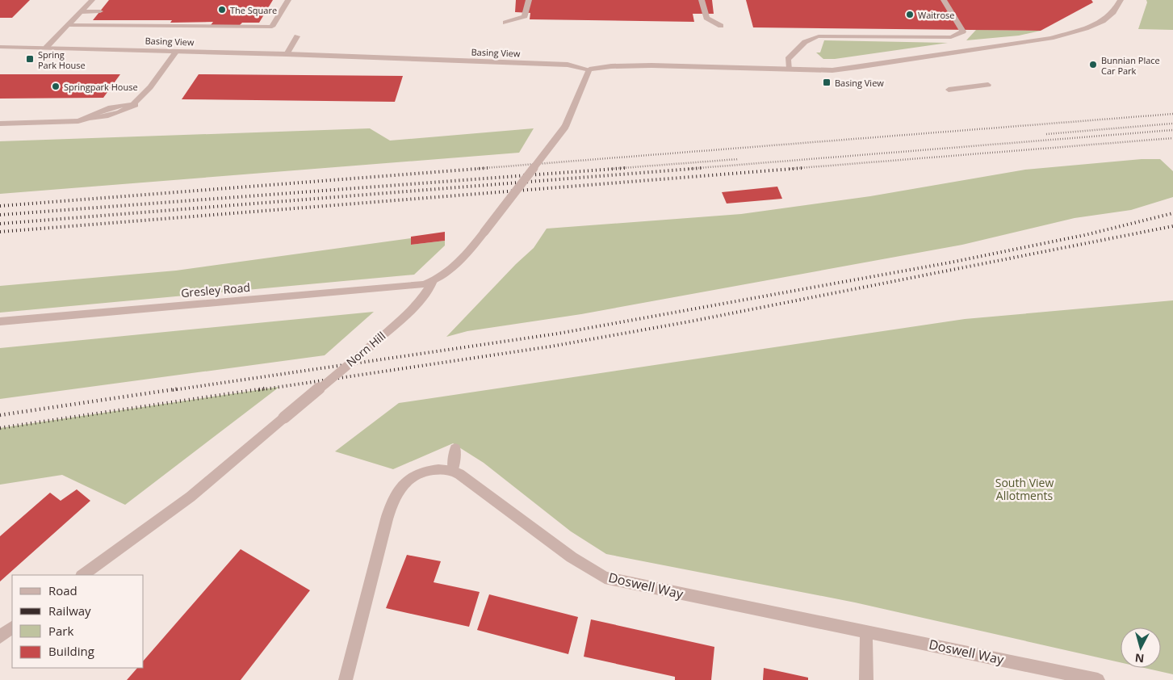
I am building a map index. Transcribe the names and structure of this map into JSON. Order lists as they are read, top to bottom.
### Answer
{
  "streets": {
    "street": [
      "Basing View",
      "Gresley Road",
      "Norn Hill",
      "Doswell Way"
    ]
  },
  "crossings": [
    ["Gresley Road", "Norn Hill"]
  ],
  "parks": ["South View Allotments"],
  "places": {
    "other": [
      "The Square",
      "Waitrose",
      "Bunnian Place Car Park",
      "Springpark House"
    ],
    "transit": ["Spring Park House", "Basing View"]
  },
  "legend": [
    "Road",
    "Railway",
    "Park",
    "Building"
  ],
  "north": "bottom"
}
